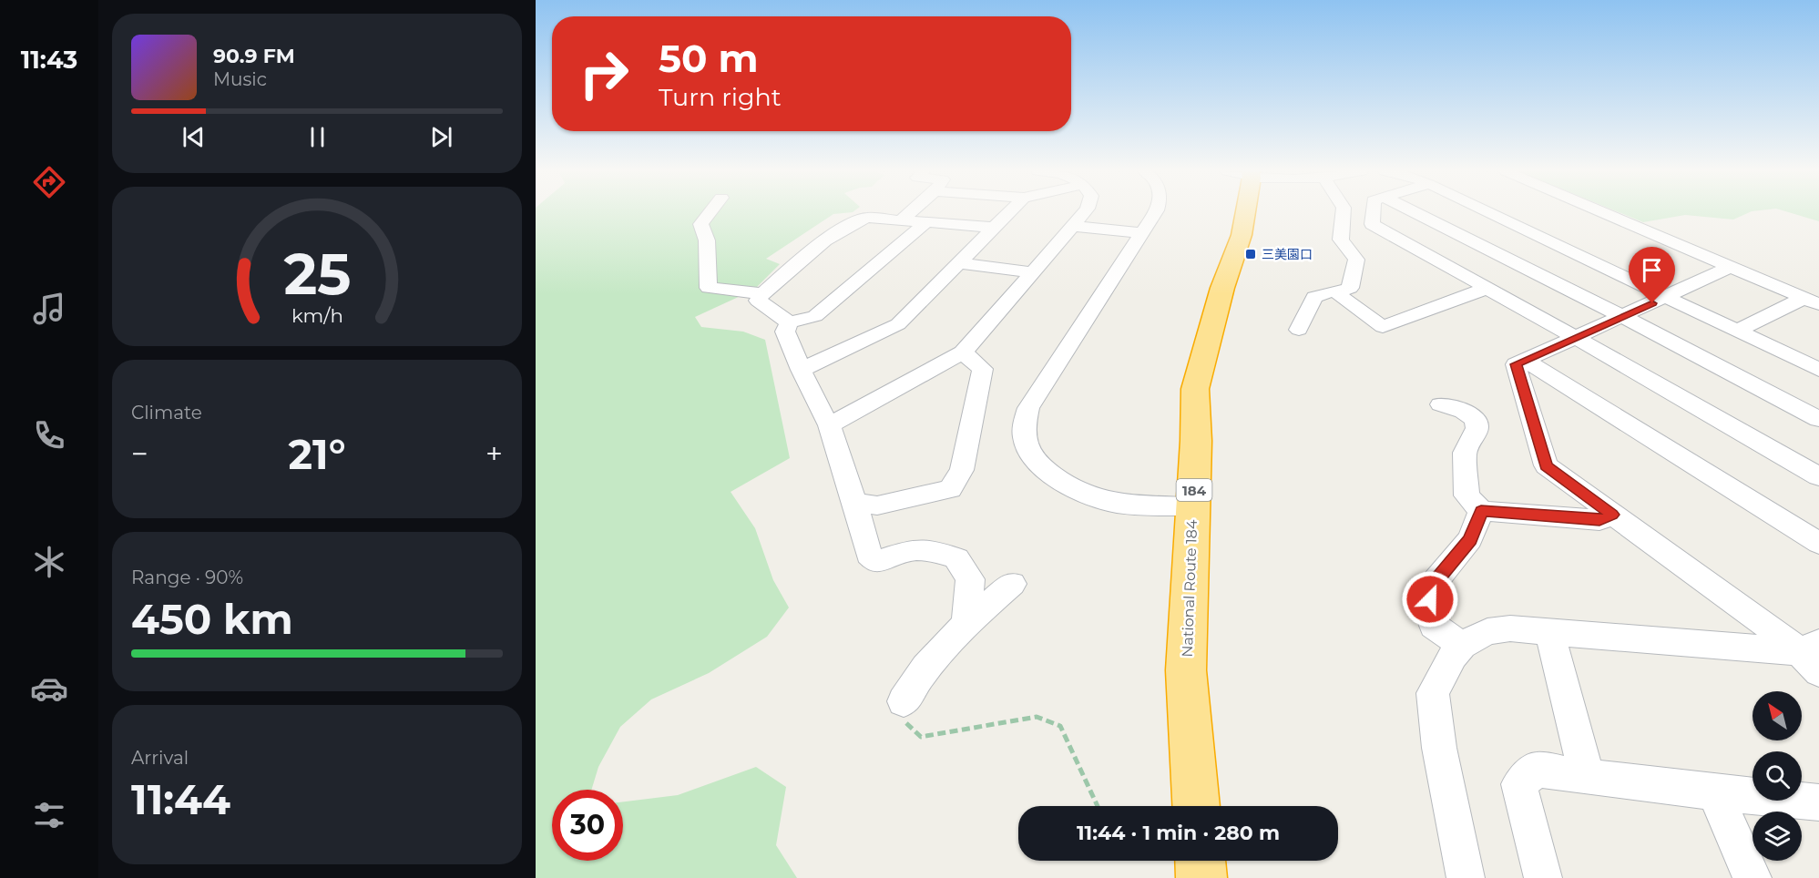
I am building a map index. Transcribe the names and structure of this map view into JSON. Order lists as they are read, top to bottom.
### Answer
{
  "streets": {
    "highway": ["184", "National Route 184"]
  },
  "places": {
    "transit": ["三美園口"]
  },
  "north": "top left",
  "page": {
    "tabs": "11:43",
    "turn": ["50 m", "Turn right"],
    "song": ["90.9 FM", "Music"],
    "tile": [
      "Climate",
      ["Range · 90%", "450 km"],
      ["Arrival", "11:44"]
    ],
    "heat": ["−", "21°", "+"],
    "limit": "30",
    "trip": "11:44 · 1 min · 280 m",
    "gauge": ["25", "km/h"]
  }
}
